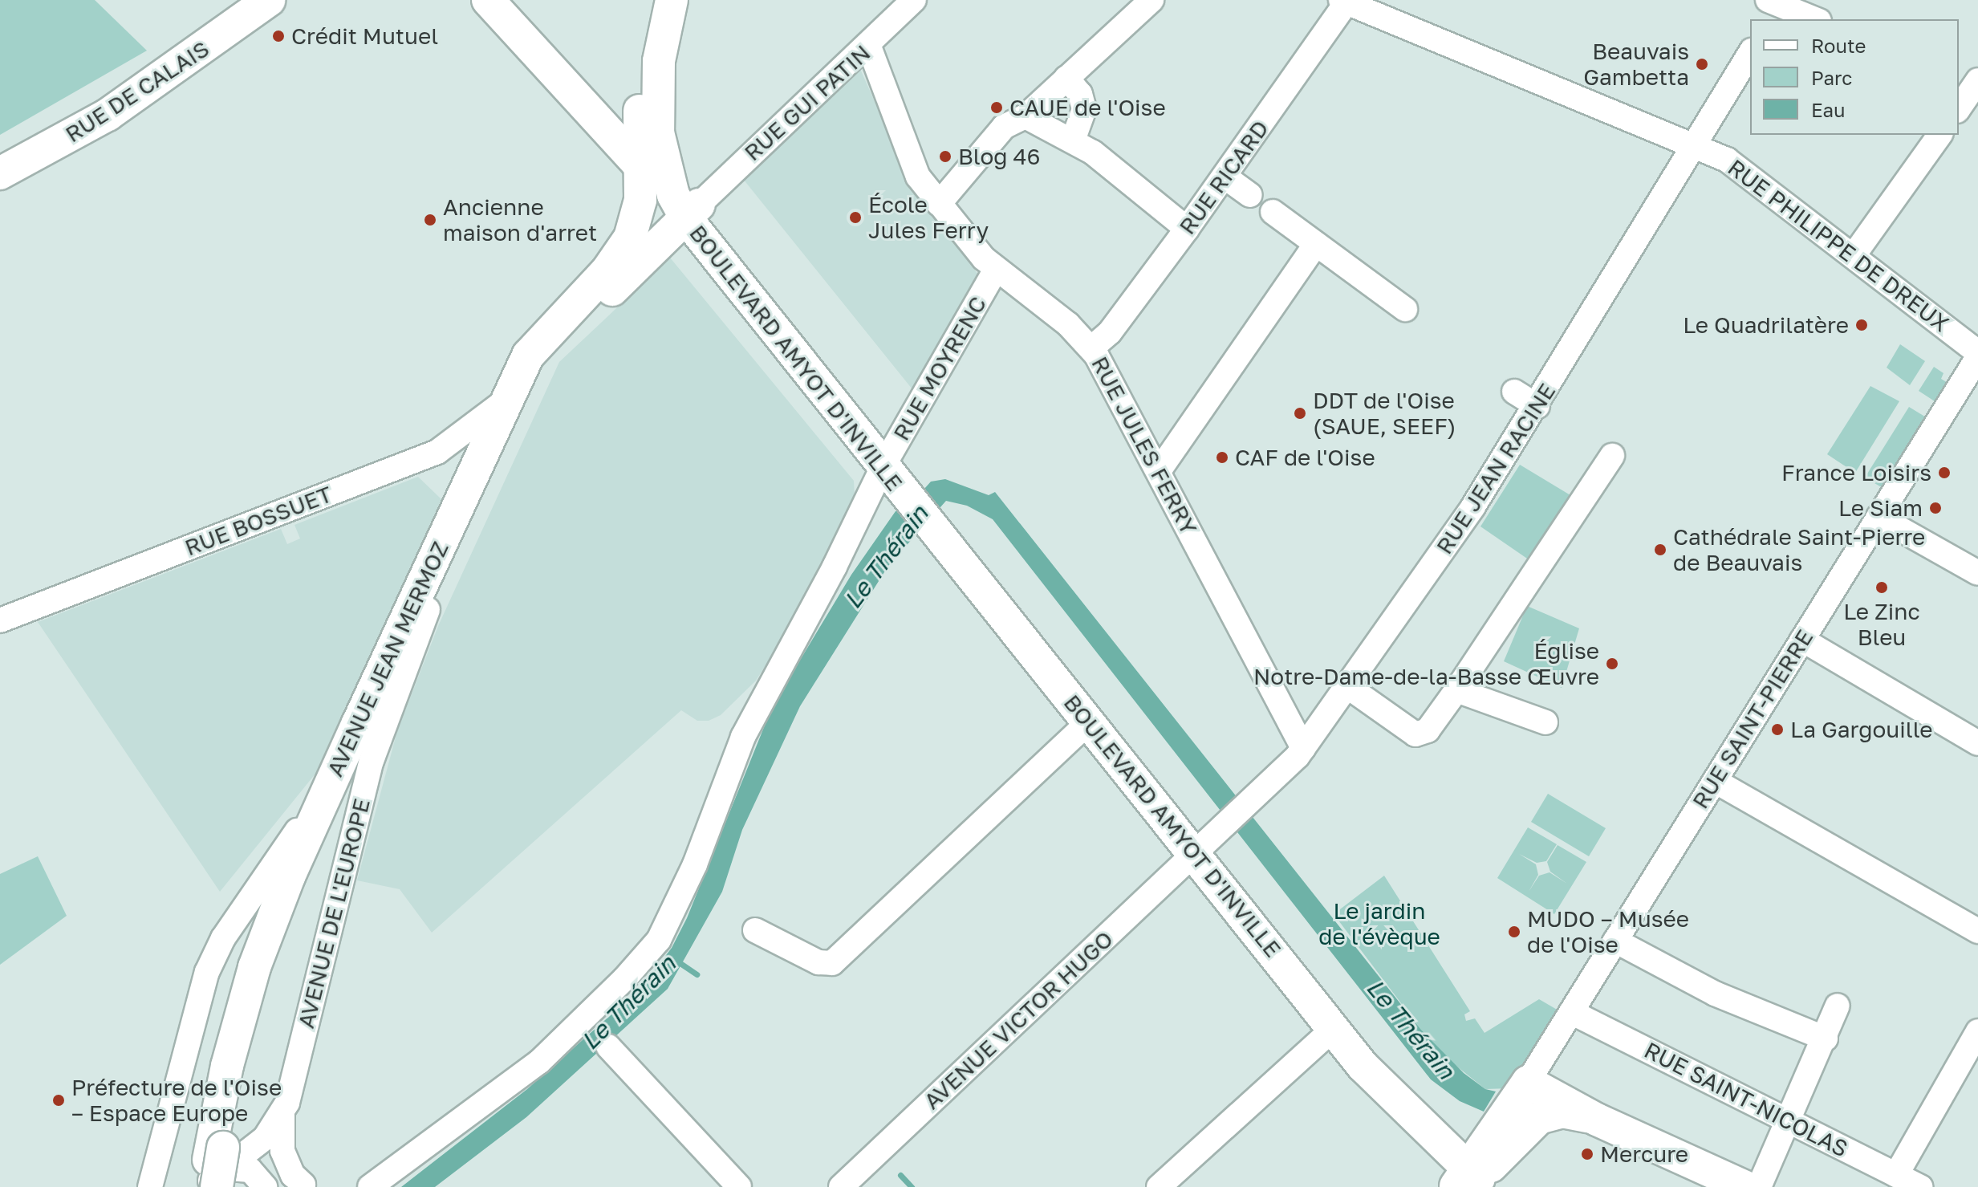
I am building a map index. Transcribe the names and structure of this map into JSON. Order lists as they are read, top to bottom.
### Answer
{
  "streets": {
    "main road": [
      "RUE DE CALAIS",
      "BOULEVARD AMYOT D'INVILLE",
      "AVENUE JEAN MERMOZ",
      "RUE SAINT-PIERRE"
    ],
    "street": [
      "RUE GUI PATIN",
      "RUE RICARD",
      "RUE PHILIPPE DE DREUX",
      "RUE MOYRENC",
      "RUE JULES FERRY",
      "RUE JEAN RACINE",
      "RUE BOSSUET",
      "AVENUE DE L'EUROPE",
      "AVENUE VICTOR HUGO",
      "RUE SAINT-NICOLAS"
    ]
  },
  "crossings": [
    ["RUE GUI PATIN", "BOULEVARD AMYOT D'INVILLE"],
    ["RUE GUI PATIN", "RUE JULES FERRY"],
    ["RUE GUI PATIN", "AVENUE JEAN MERMOZ"],
    ["RUE RICARD", "RUE PHILIPPE DE DREUX"],
    ["RUE RICARD", "RUE JULES FERRY"],
    ["RUE PHILIPPE DE DREUX", "RUE JEAN RACINE"],
    ["RUE PHILIPPE DE DREUX", "RUE SAINT-PIERRE"],
    ["BOULEVARD AMYOT D'INVILLE", "RUE MOYRENC"],
    ["BOULEVARD AMYOT D'INVILLE", "RUE JEAN RACINE"],
    ["BOULEVARD AMYOT D'INVILLE", "AVENUE JEAN MERMOZ"],
    ["BOULEVARD AMYOT D'INVILLE", "RUE SAINT-PIERRE"],
    ["BOULEVARD AMYOT D'INVILLE", "AVENUE VICTOR HUGO"],
    ["RUE MOYRENC", "RUE JULES FERRY"],
    ["RUE JULES FERRY", "RUE JEAN RACINE"],
    ["RUE JEAN RACINE", "AVENUE VICTOR HUGO"],
    ["RUE BOSSUET", "AVENUE JEAN MERMOZ"],
    ["AVENUE JEAN MERMOZ", "AVENUE DE L'EUROPE"],
    ["RUE SAINT-PIERRE", "RUE SAINT-NICOLAS"]
  ],
  "water": ["Le Thérain"],
  "parks": ["Le jardin de l'évèque"],
  "places": [
    "Crédit Mutuel",
    "Beauvais Gambetta",
    "CAUE de l'Oise",
    "Blog 46",
    "École Jules Ferry",
    "Ancienne maison d'arret",
    "Le Quadrilatère",
    "DDT de l'Oise (SAUE, SEEF)",
    "CAF de l'Oise",
    "France Loisirs",
    "Le Siam",
    "Cathédrale Saint-Pierre de Beauvais",
    "Le Zinc Bleu",
    "Église Notre-Dame-de-la-Basse Œuvre",
    "La Gargouille",
    "MUDO – Musée de l'Oise",
    "Préfecture de l'Oise – Espace Europe",
    "Mercure"
  ],
  "legend": ["Route", "Parc", "Eau"]
}
